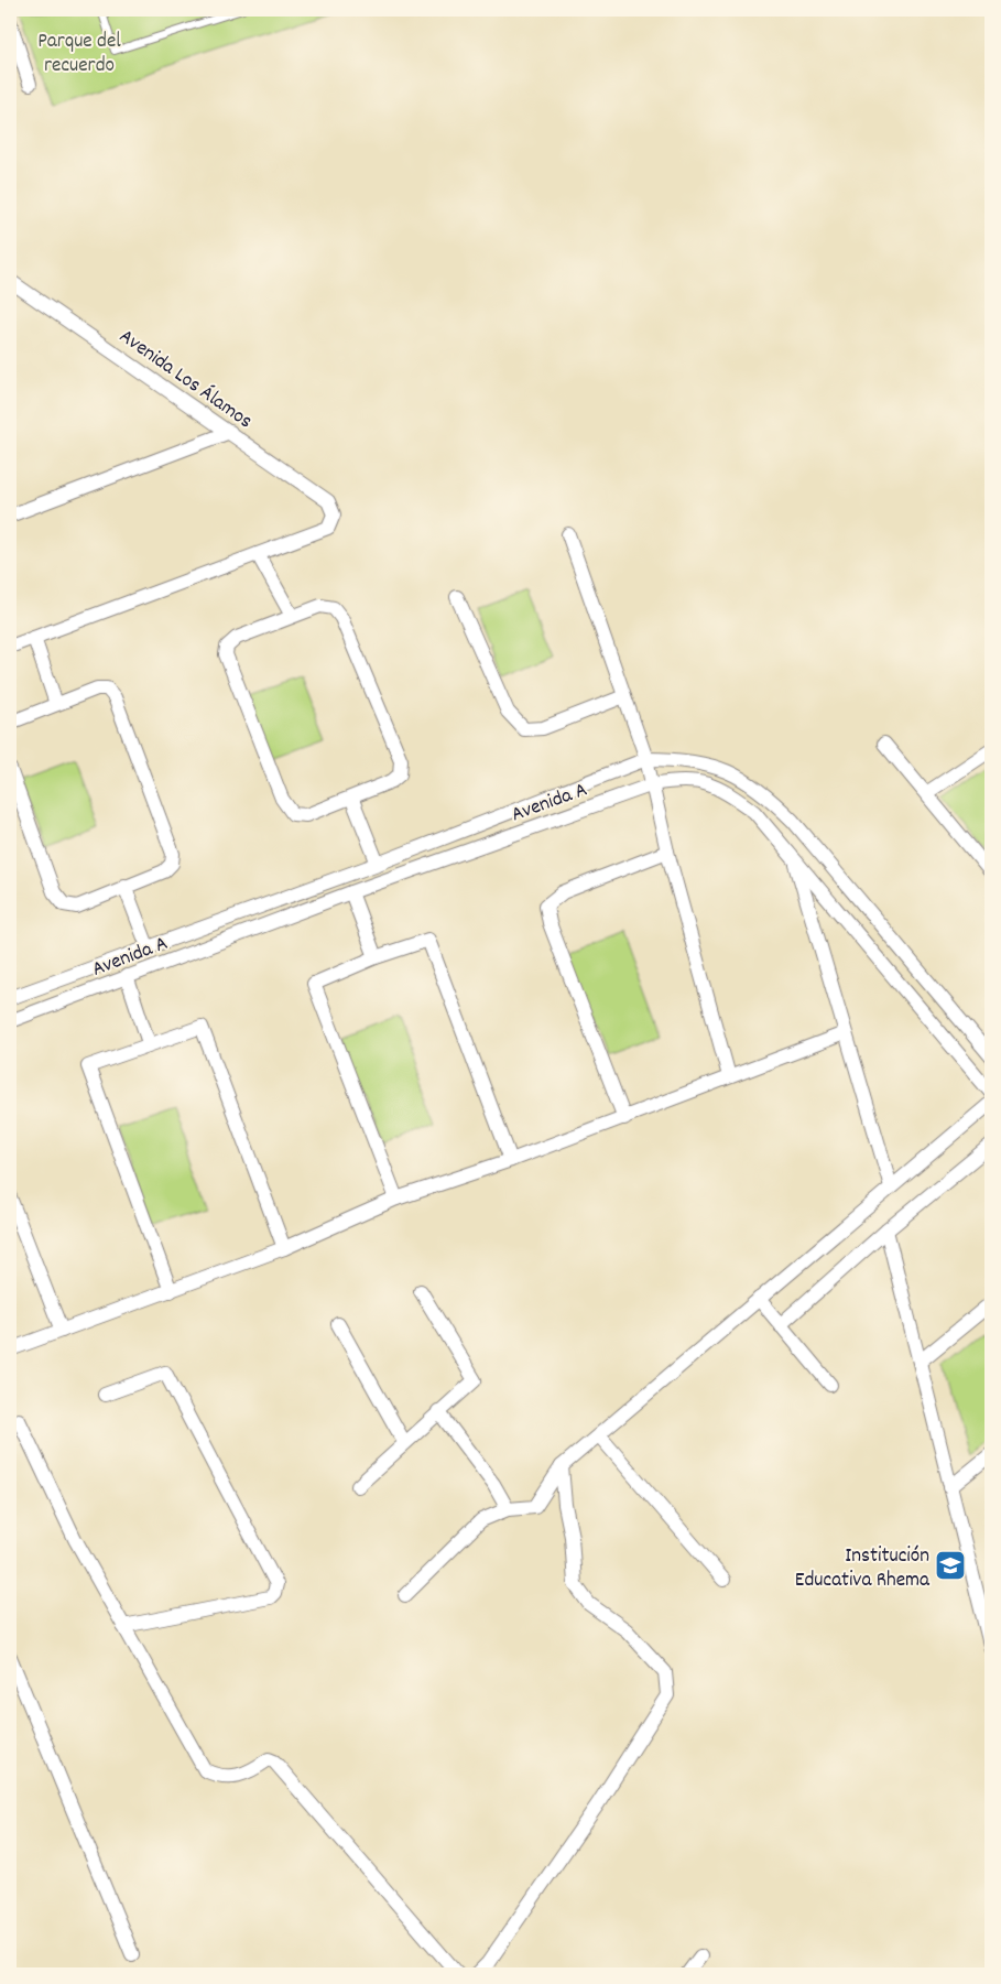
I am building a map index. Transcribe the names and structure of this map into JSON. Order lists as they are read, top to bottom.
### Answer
{
  "streets": {
    "street": ["Avenida Los Álamos", "Avenida A"]
  },
  "parks": ["Parque del recuerdo"],
  "places": {
    "school or university": ["Institución Educativa Rhema"]
  }
}
